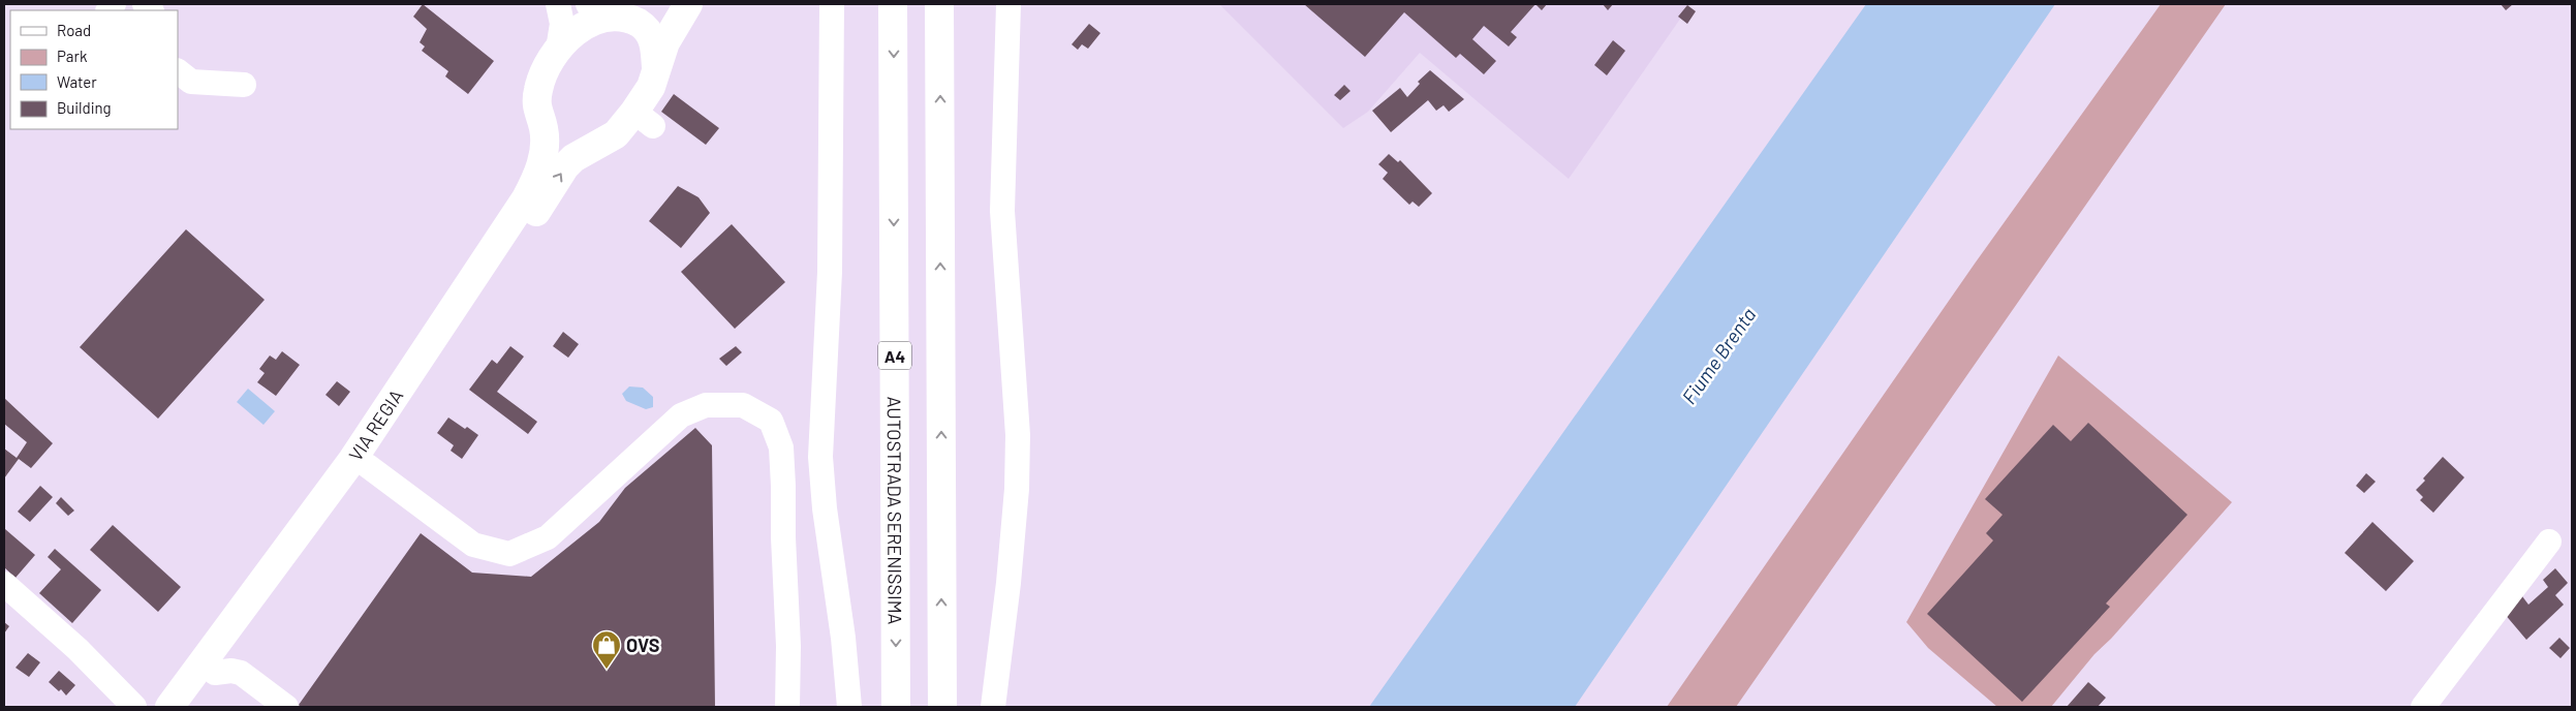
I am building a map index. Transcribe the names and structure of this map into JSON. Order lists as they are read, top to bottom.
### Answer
{
  "streets": {
    "main road": ["A4", "VIA REGIA", "AUTOSTRADA SERENISSIMA"]
  },
  "water": ["Fiume Brenta"],
  "places": {
    "shop": ["OVS"]
  },
  "legend": [
    "Road",
    "Park",
    "Water",
    "Building"
  ]
}
